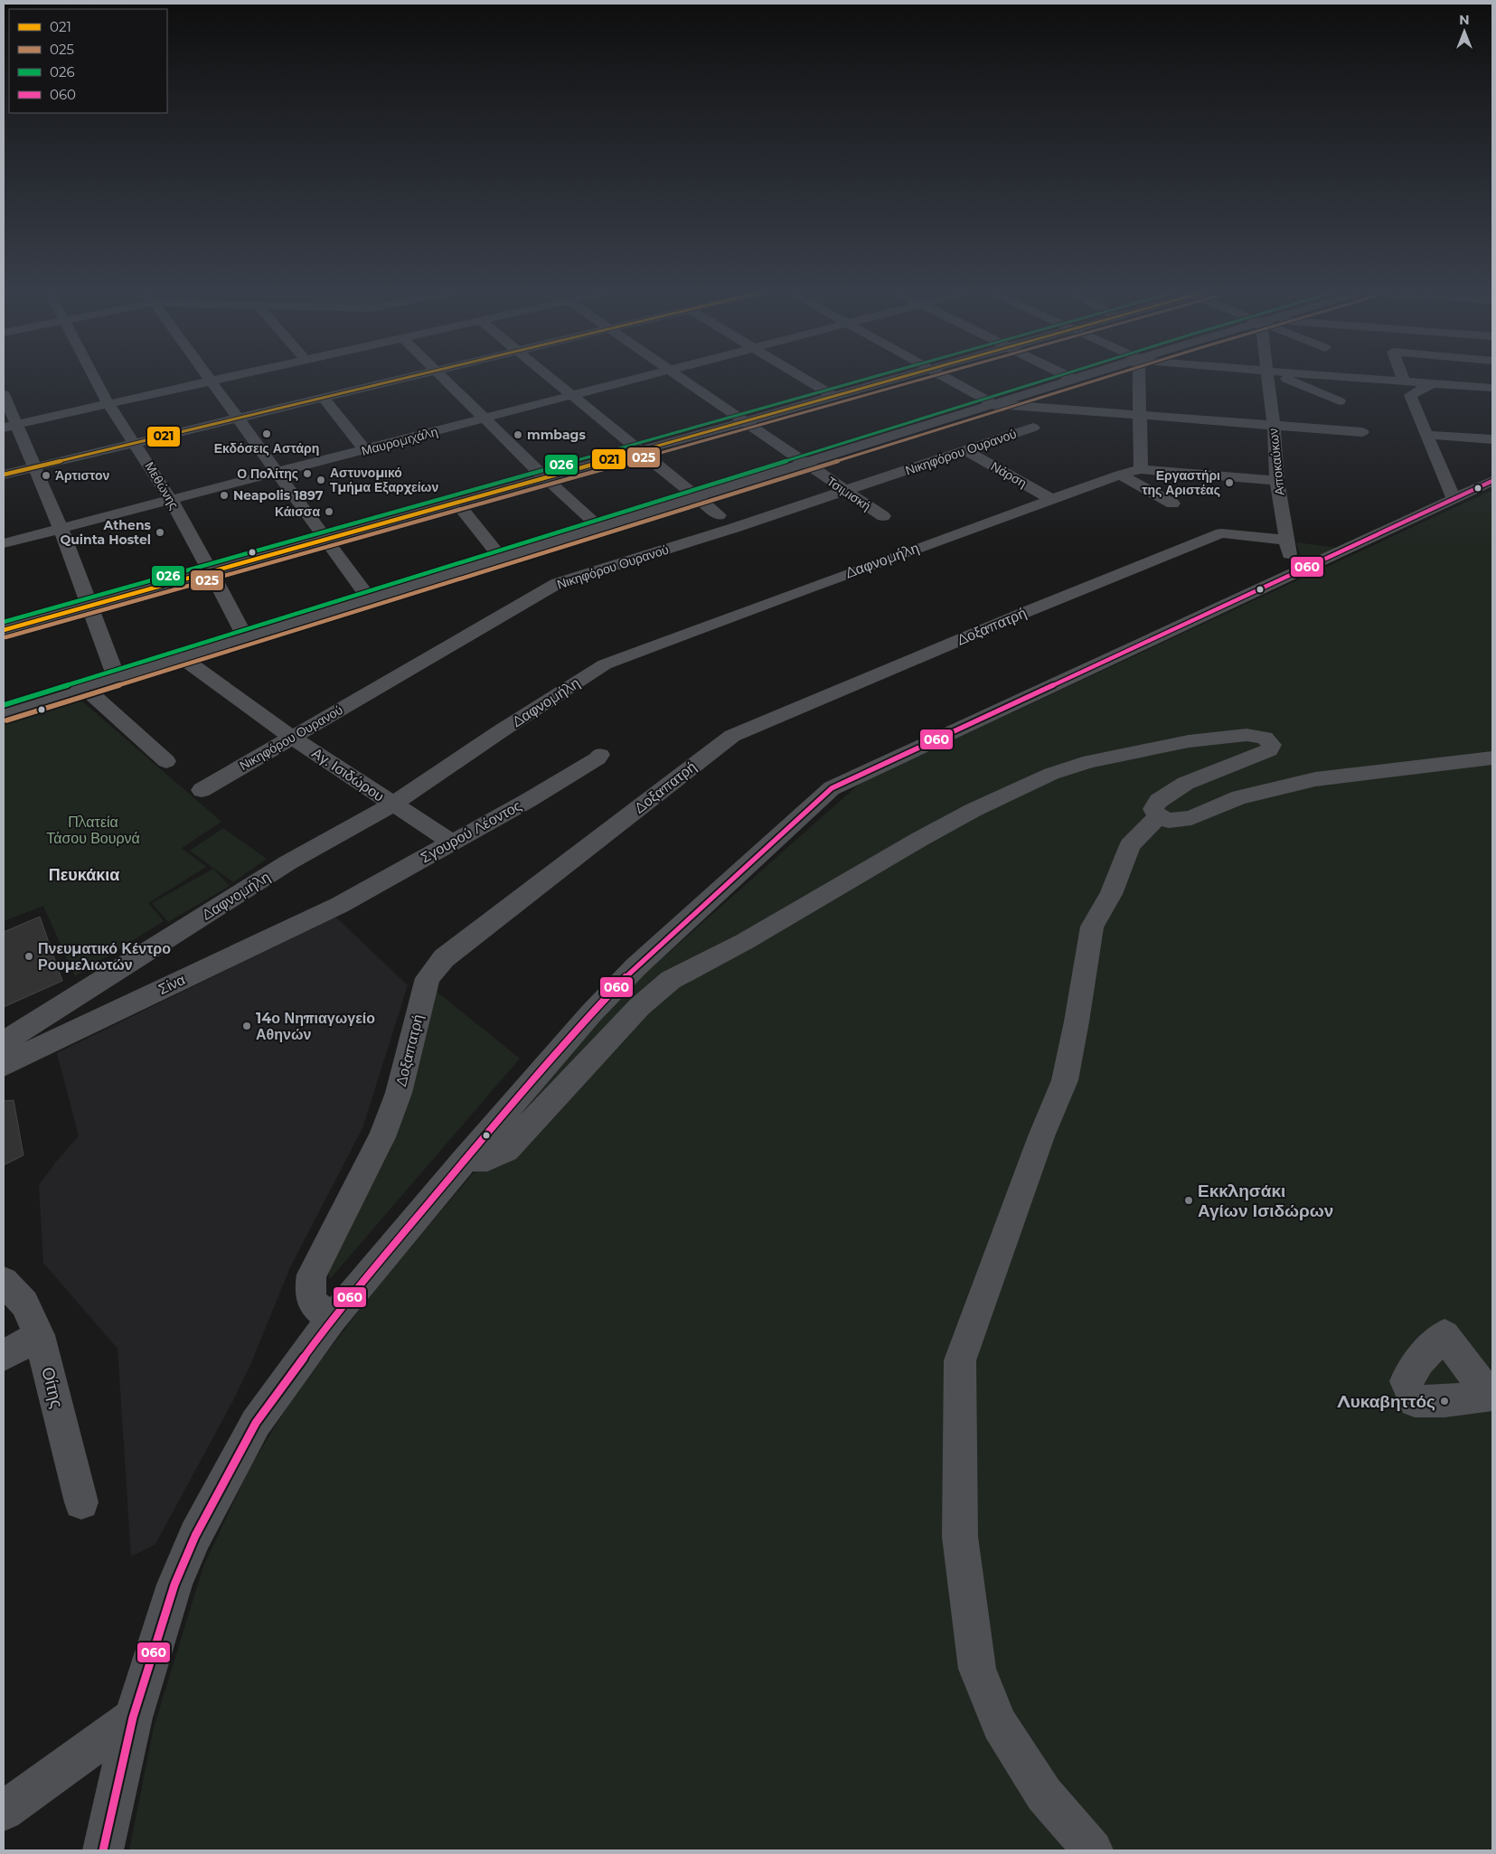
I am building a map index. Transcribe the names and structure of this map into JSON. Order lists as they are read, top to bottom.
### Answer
{
  "streets": {
    "street": [
      "Μαυρομιχάλη",
      "Νικηφόρου Ουρανού",
      "Αποκαύκων",
      "Νάρση",
      "Μεθώνης",
      "Τσιμισκή",
      "Δαφνομήλη",
      "Δοξαπατρή",
      "Αγ. Ισιδώρου",
      "Σγουρού Λέοντος",
      "Σίνα",
      "Οίτης"
    ]
  },
  "crossings": [
    ["Μαυρομιχάλη", "Μεθώνης"],
    ["Νικηφόρου Ουρανού", "Νάρση"],
    ["Νικηφόρου Ουρανού", "Τσιμισκή"],
    ["Νικηφόρου Ουρανού", "Αγ. Ισιδώρου"],
    ["Αποκαύκων", "Δαφνομήλη"],
    ["Αποκαύκων", "Δοξαπατρή"],
    ["Νάρση", "Δαφνομήλη"],
    ["Δαφνομήλη", "Αγ. Ισιδώρου"],
    ["Αγ. Ισιδώρου", "Σγουρού Λέοντος"],
    ["Σγουρού Λέοντος", "Σίνα"]
  ],
  "districts": ["Πευκάκια"],
  "parks": ["Πλατεία Τάσου Βουρνά"],
  "places": [
    "Εκδόσεις Αστάρη",
    "mmbags",
    "Ο Πολίτης",
    "Άρτιστον",
    "Αστυνομικό Τμήμα Εξαρχείων",
    "Εργαστήρι της Αριστέας",
    "Neapolis 1897",
    "Κάισσα",
    "Athens Quinta Hostel",
    "Πνευματικό Κέντρο Ρουμελιωτών",
    "14ο Νηπιαγωγείο Αθηνών",
    "Εκκλησάκι Αγίων Ισιδώρων",
    "Λυκαβηττός"
  ],
  "lines": [
    "transit line 021",
    "transit line 025",
    "transit line 026",
    "transit line 060"
  ],
  "legend": [
    "021",
    "025",
    "026",
    "060"
  ],
  "north": "top"
}
